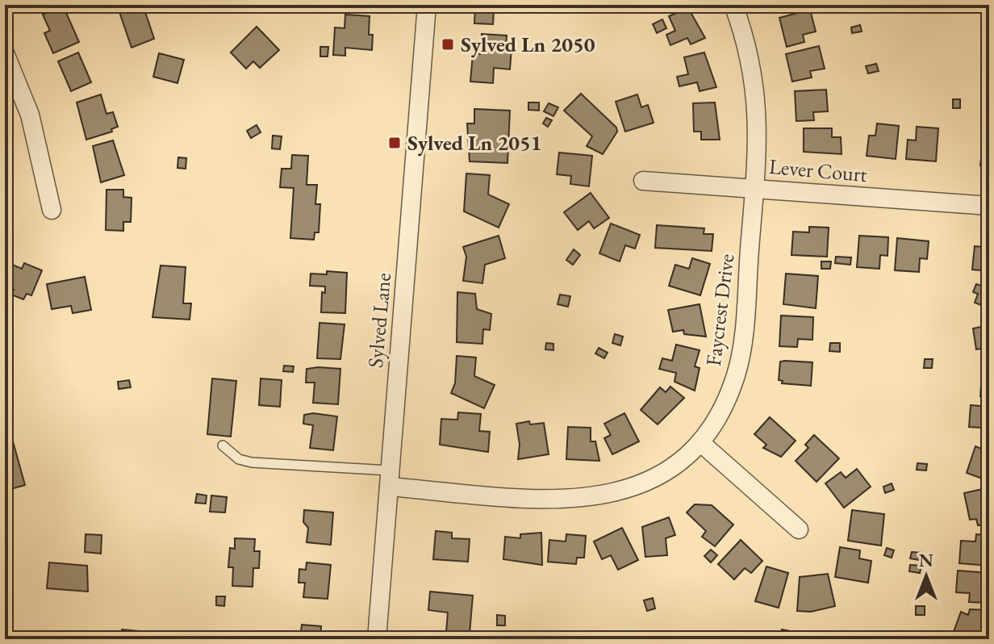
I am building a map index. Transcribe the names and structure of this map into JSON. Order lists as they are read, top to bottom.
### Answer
{
  "streets": {
    "street": ["Lever Court", "Faycrest Drive", "Sylved Lane"]
  },
  "crossings": [
    ["Lever Court", "Faycrest Drive"],
    ["Faycrest Drive", "Sylved Lane"]
  ],
  "places": {
    "transit": ["Sylved Ln 2050", "Sylved Ln 2051"]
  },
  "north": "top"
}
